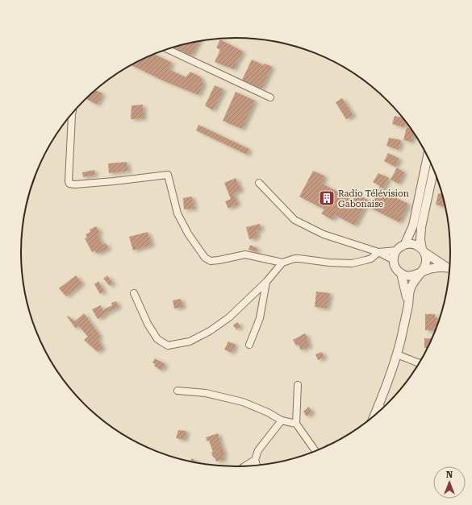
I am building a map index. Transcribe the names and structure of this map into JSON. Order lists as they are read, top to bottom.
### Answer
{
  "places": {
    "building": ["Radio Télévision Gabonaise"]
  },
  "north": "top"
}
